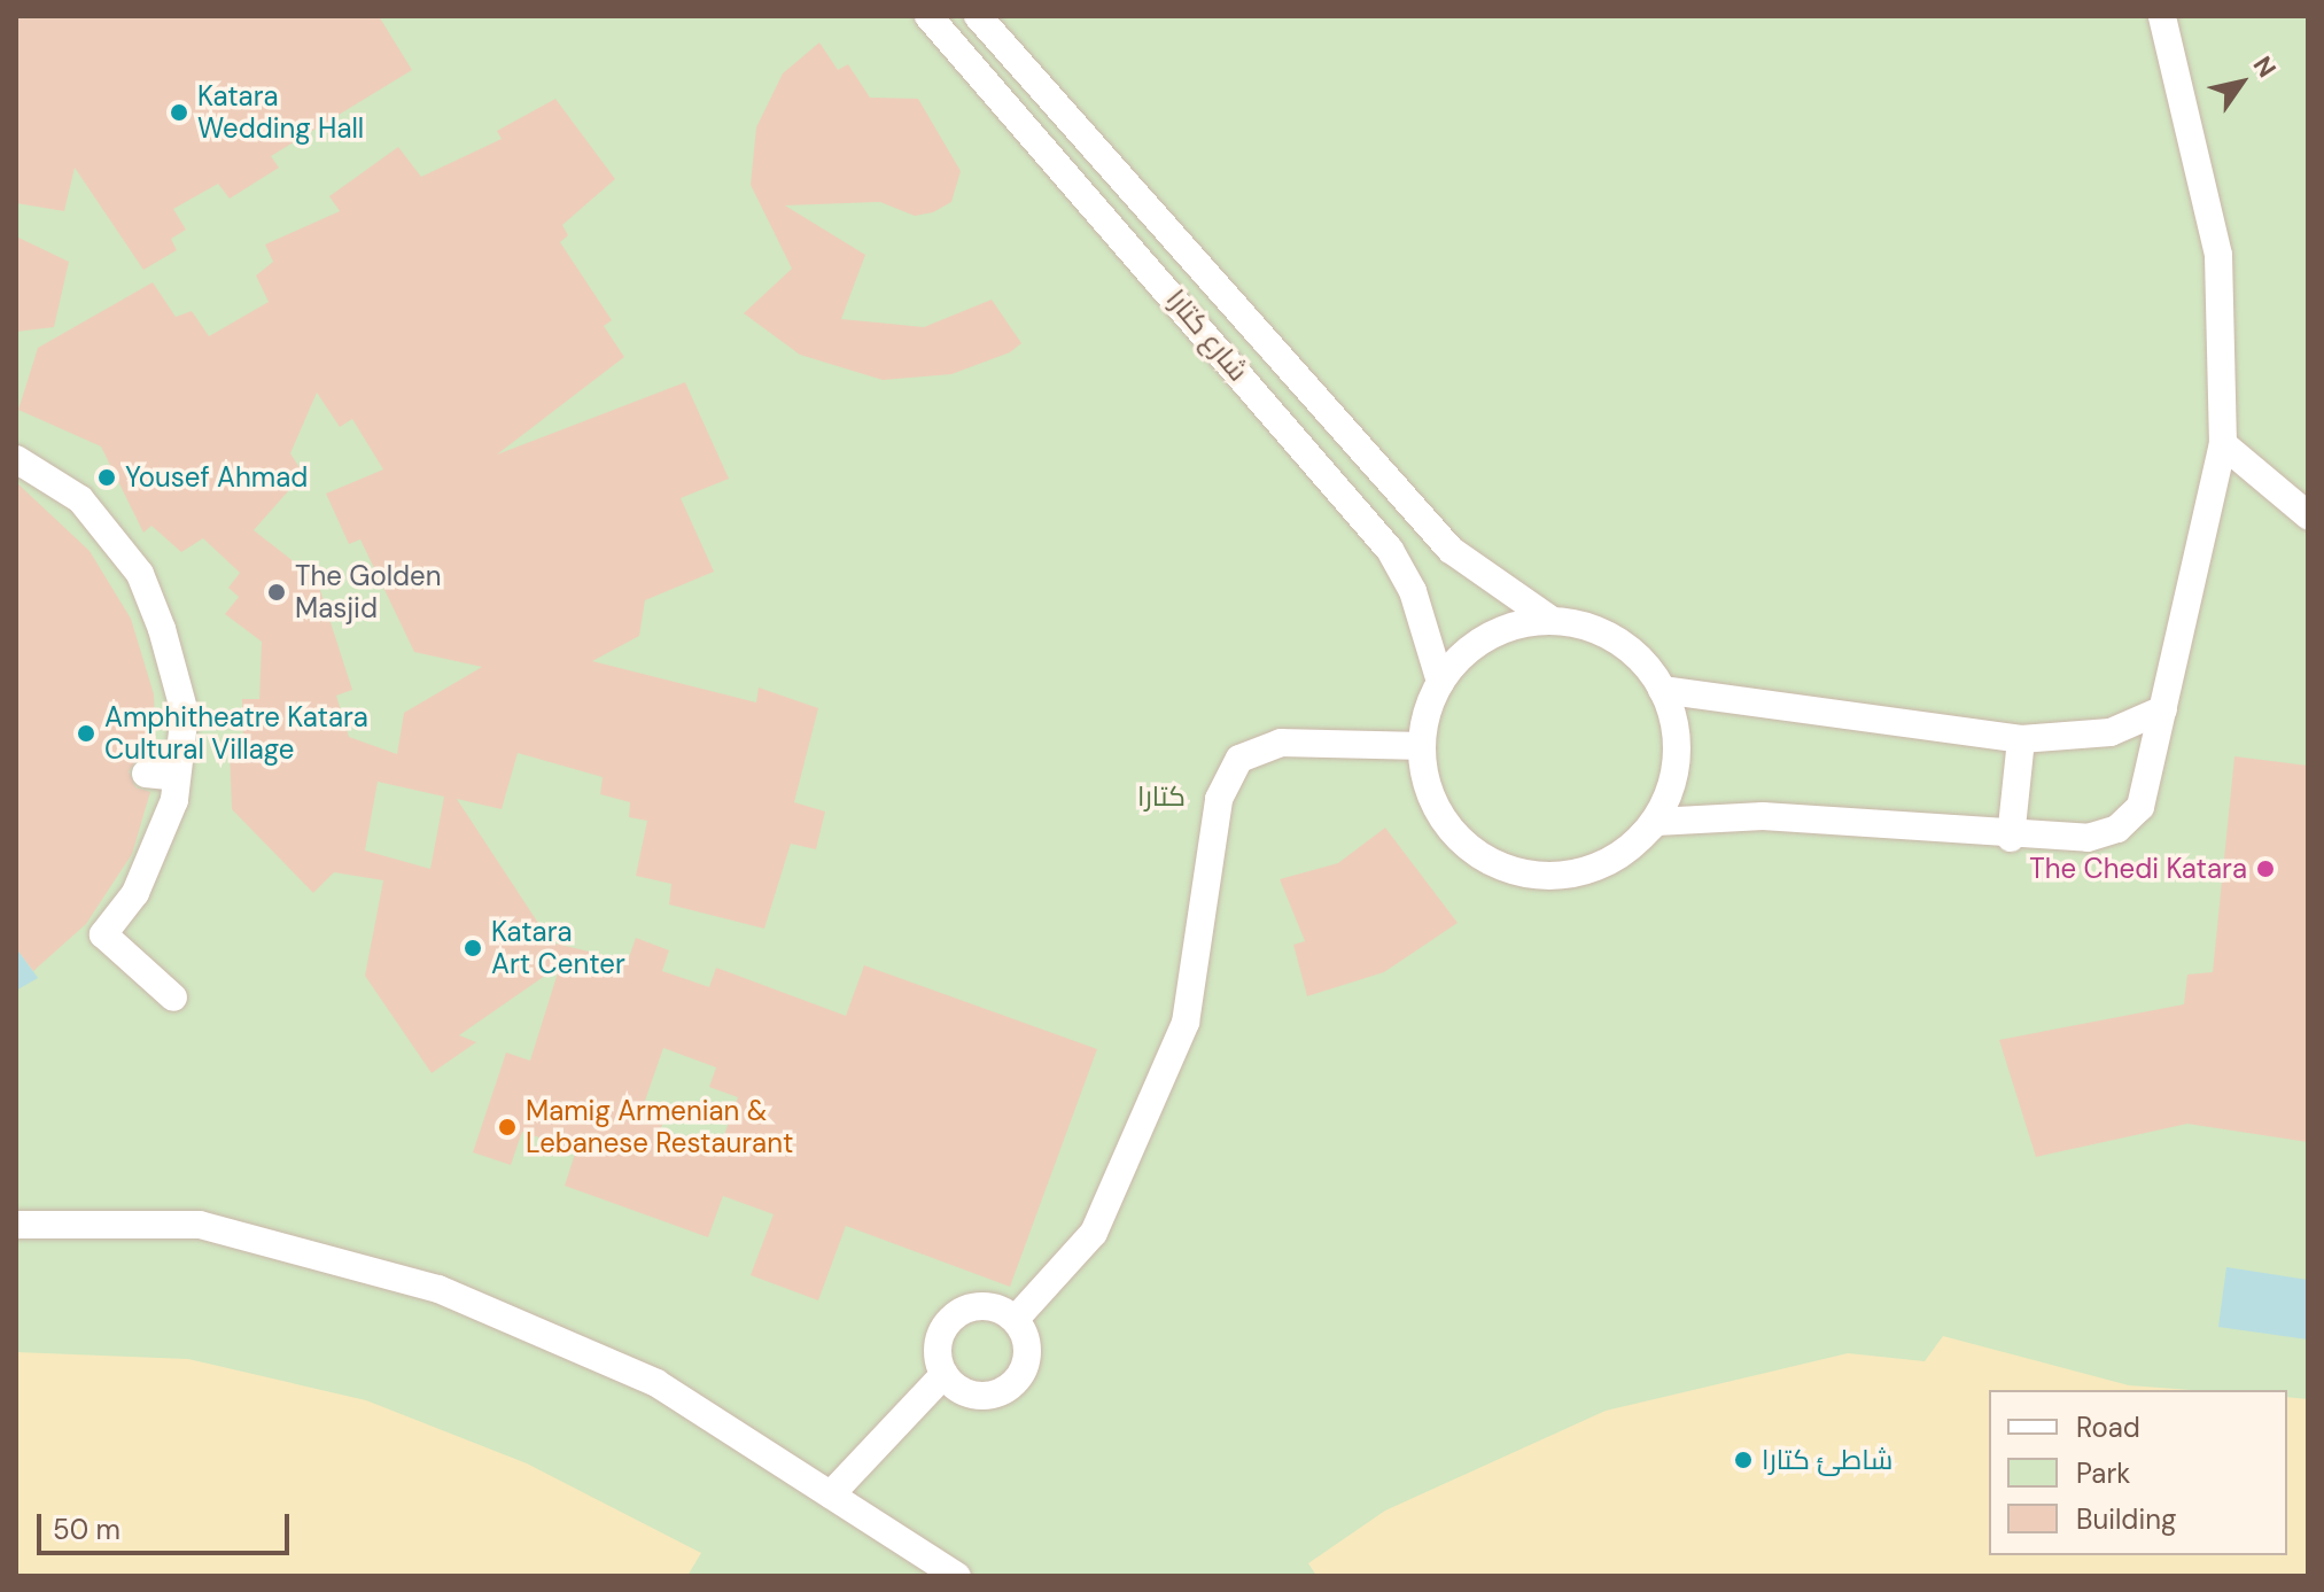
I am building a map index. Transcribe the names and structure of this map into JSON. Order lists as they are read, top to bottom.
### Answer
{
  "streets": {
    "street": ["شارع كتارا"]
  },
  "parks": ["كتارا"],
  "places": [
    "Katara Wedding Hall",
    "Yousef Ahmad",
    "The Golden Masjid",
    "Amphitheatre Katara Cultural Village",
    "The Chedi Katara",
    "Katara Art Center",
    "Mamig Armenian & Lebanese Restaurant",
    "شاطئ كتارا"
  ],
  "legend": ["Road", "Park", "Building"],
  "scale_bar": "50 m",
  "north": "top right"
}
